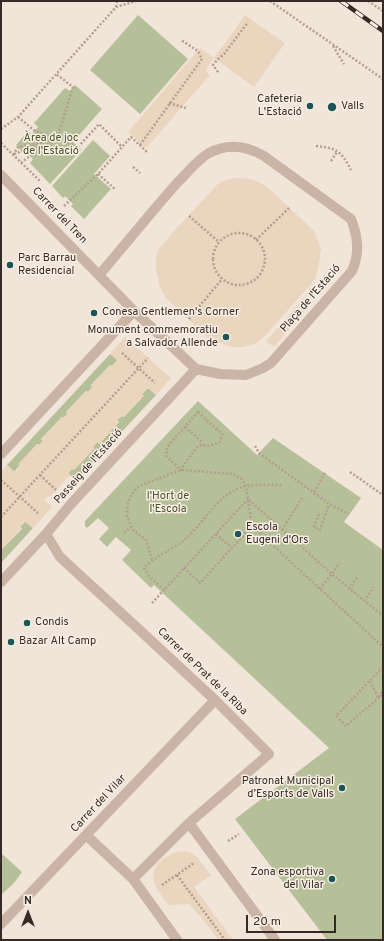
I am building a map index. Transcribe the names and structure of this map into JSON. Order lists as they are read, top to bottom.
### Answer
{
  "streets": {
    "street": [
      "Carrer del Tren",
      "Plaça de l'Estació",
      "Passeig de l'Estació",
      "Carrer de Prat de la Riba",
      "Carrer del Vilar"
    ]
  },
  "crossings": [
    ["Carrer del Tren", "Plaça de l'Estació"],
    ["Plaça de l'Estació", "Passeig de l'Estació"],
    ["Passeig de l'Estació", "Carrer de Prat de la Riba"],
    ["Carrer de Prat de la Riba", "Carrer del Vilar"]
  ],
  "parks": ["Àrea de joc de l'Estació", "l'Hort de l'Escola"],
  "places": [
    "Cafeteria L'Estació",
    "Valls",
    "Parc Barrau Residencial",
    "Conesa Gentlemen's Corner",
    "Monument commemoratiu a Salvador Allende",
    "Escola Eugeni d'Ors",
    "Condis",
    "Bazar Alt Camp",
    "Patronat Municipal d’Esports de Valls",
    "Zona esportiva del Vilar"
  ],
  "scale_bar": "20 m",
  "north": "top"
}
